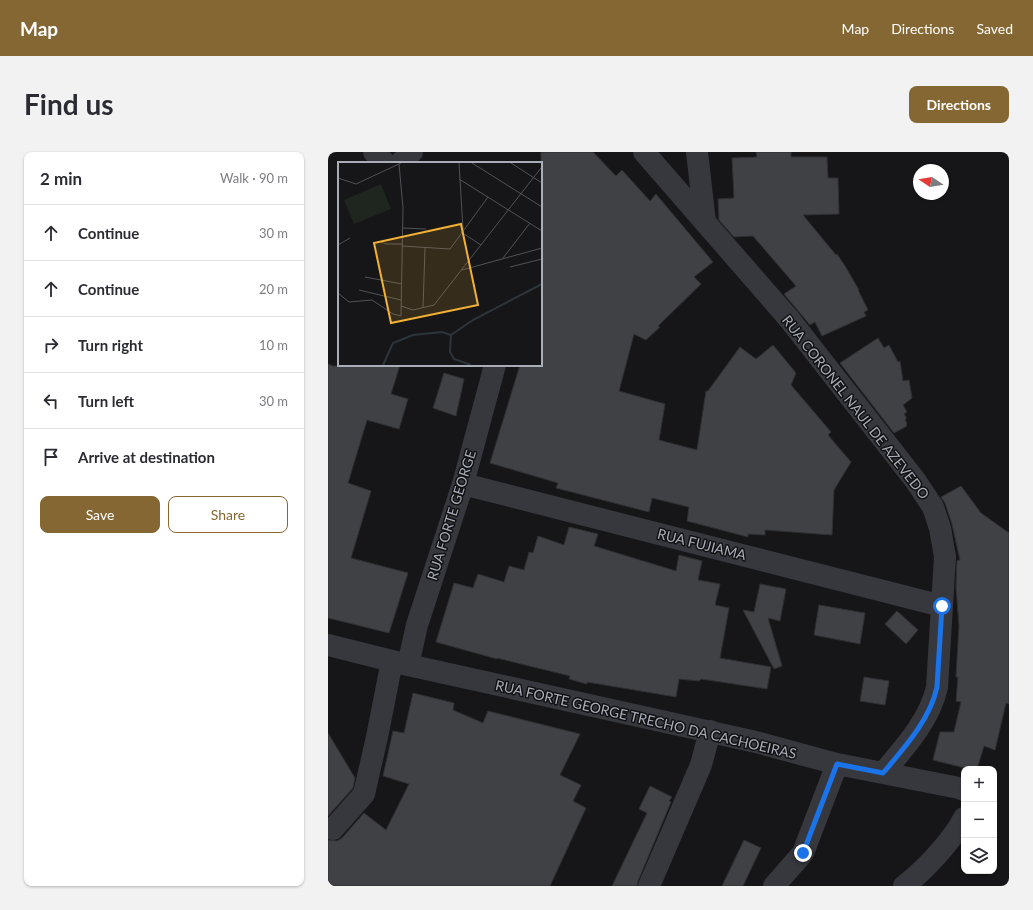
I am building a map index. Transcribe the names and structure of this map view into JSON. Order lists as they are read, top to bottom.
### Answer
{
  "streets": {
    "street": [
      "RUA CORONEL NAUL DE AZEVEDO",
      "RUA FORTE GEORGE",
      "RUA FUJIAMA",
      "RUA FORTE GEORGE TRECHO DA CACHOEIRAS"
    ]
  },
  "crossings": [
    ["RUA CORONEL NAUL DE AZEVEDO", "RUA FUJIAMA"],
    ["RUA CORONEL NAUL DE AZEVEDO", "RUA FORTE GEORGE TRECHO DA CACHOEIRAS"],
    ["RUA FORTE GEORGE", "RUA FUJIAMA"],
    ["RUA FORTE GEORGE", "RUA FORTE GEORGE TRECHO DA CACHOEIRAS"]
  ],
  "north": "left",
  "page": {
    "header": "Map",
    "nav": ["Map", "Directions", "Saved"],
    "buttons": [
      "Directions",
      ["Save", "Share"]
    ],
    "title": "Find us",
    "heading": ["2 min", "Walk · 90 m"],
    "list": [
      ["Continue", "30 m"],
      ["Continue", "20 m"],
      ["Turn right", "10 m"],
      ["Turn left", "30 m"],
      "Arrive at destination"
    ],
    "map_buttons": ["+", "−"]
  }
}
